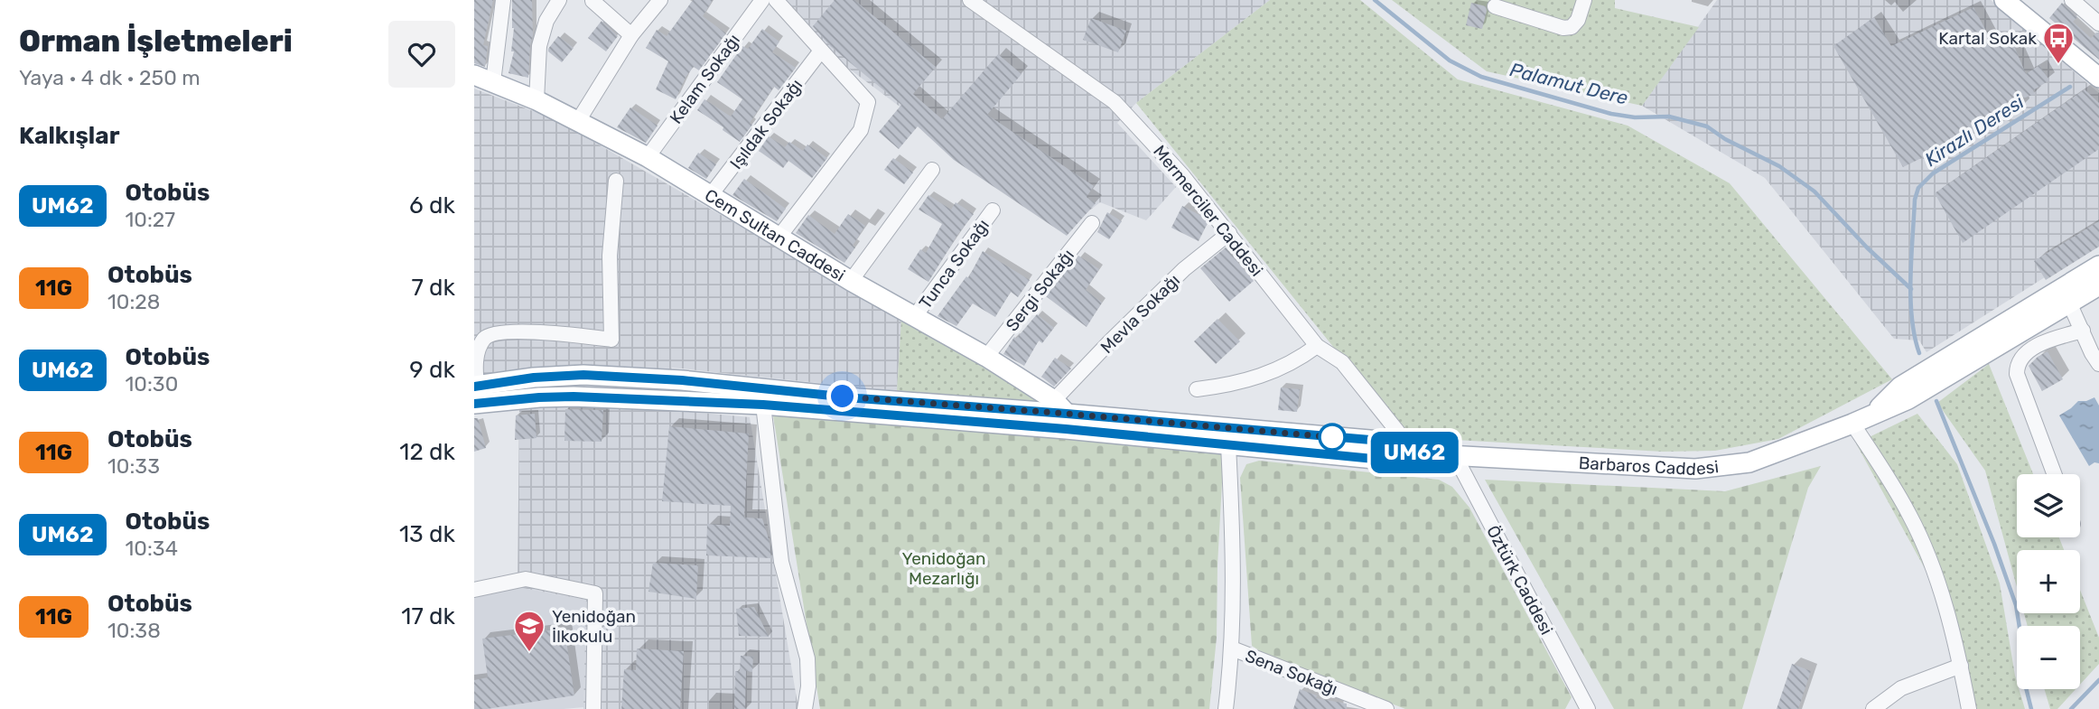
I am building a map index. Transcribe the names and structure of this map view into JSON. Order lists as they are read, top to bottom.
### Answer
{
  "streets": {
    "main road": ["Cem Sultan Caddesi", "Barbaros Caddesi"],
    "street": [
      "Kelam Sokağı",
      "Işıldak Sokağı",
      "Mermerciler Caddesi",
      "Tunca Sokağı",
      "Sergi Sokağı",
      "Mevla Sokağı",
      "Öztürk Caddesi",
      "Sena Sokağı"
    ]
  },
  "crossings": [
    ["Kelam Sokağı", "Cem Sultan Caddesi"],
    ["Işıldak Sokağı", "Cem Sultan Caddesi"],
    ["Mermerciler Caddesi", "Mevla Sokağı"],
    ["Mermerciler Caddesi", "Barbaros Caddesi"],
    ["Cem Sultan Caddesi", "Tunca Sokağı"],
    ["Cem Sultan Caddesi", "Sergi Sokağı"],
    ["Cem Sultan Caddesi", "Mevla Sokağı"],
    ["Cem Sultan Caddesi", "Barbaros Caddesi"],
    ["Mevla Sokağı", "Barbaros Caddesi"],
    ["Barbaros Caddesi", "Öztürk Caddesi"]
  ],
  "water": ["Palamut Dere", "Kirazlı Deresi"],
  "parks": ["Yenidoğan Mezarlığı"],
  "places": {
    "bus stop": ["Kartal Sokak"],
    "school or university": ["Yenidoğan İlkokulu"]
  },
  "lines": ["bus line UM62"],
  "page": {
    "heading": [
      ["Orman İşletmeleri", "Yaya · 4 dk · 250 m"],
      "Kalkışlar"
    ],
    "on_map": "UM62",
    "list": [
      {
        "mark": "UM62",
        "name": "Otobüs",
        "note": "10:27",
        "value": "6 dk"
      },
      {
        "mark": "11G",
        "name": "Otobüs",
        "note": "10:28",
        "value": "7 dk"
      },
      {
        "mark": "UM62",
        "name": "Otobüs",
        "note": "10:30",
        "value": "9 dk"
      },
      {
        "mark": "11G",
        "name": "Otobüs",
        "note": "10:33",
        "value": "12 dk"
      },
      {
        "mark": "UM62",
        "name": "Otobüs",
        "note": "10:34",
        "value": "13 dk"
      },
      {
        "mark": "11G",
        "name": "Otobüs",
        "note": "10:38",
        "value": "17 dk"
      }
    ],
    "map_buttons": ["+", "−"]
  }
}
